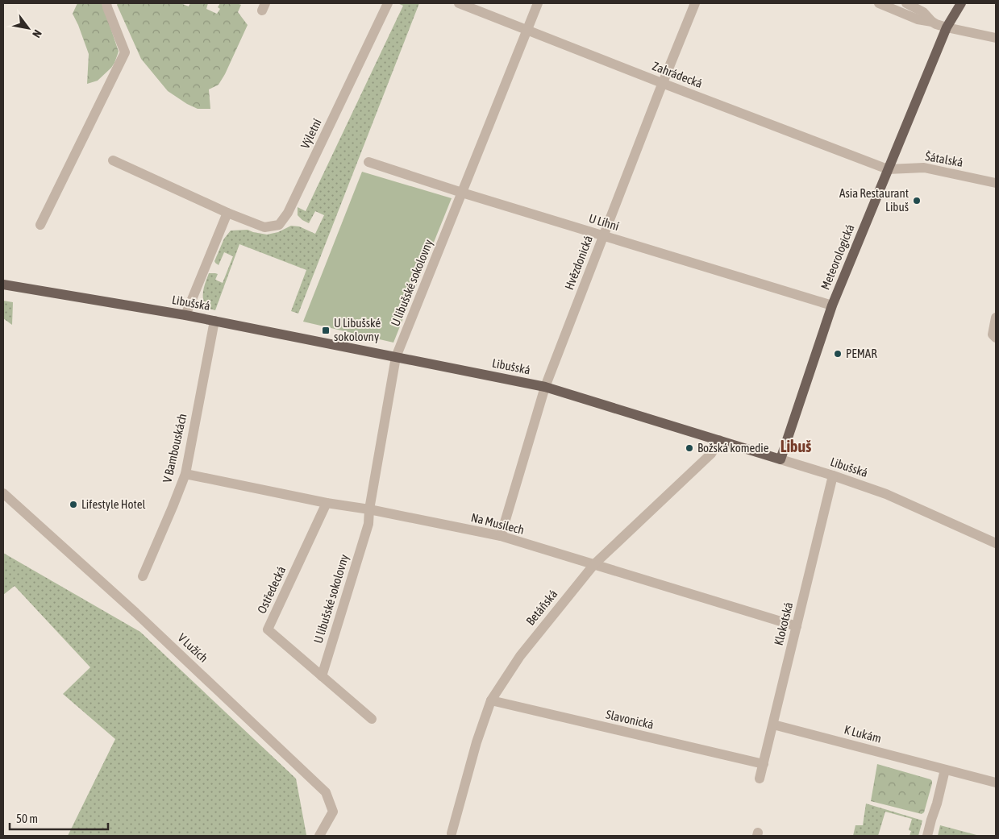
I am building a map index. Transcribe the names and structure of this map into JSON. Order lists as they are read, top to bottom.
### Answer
{
  "streets": {
    "main road": ["Meteorologická", "Libušská"],
    "street": [
      "Zahrádecká",
      "Výletní",
      "Šátalská",
      "U Líhní",
      "Hvězdonická",
      "U libušské sokolovny",
      "V Bambouskách",
      "Na Musilech",
      "Ostředecká",
      "Betáňská",
      "Klokotská",
      "V Lužích",
      "Slavonická",
      "K Lukám"
    ]
  },
  "crossings": [
    ["Zahrádecká", "Šátalská"],
    ["Zahrádecká", "Meteorologická"],
    ["Zahrádecká", "Hvězdonická"],
    ["Zahrádecká", "U libušské sokolovny"],
    ["Šátalská", "Meteorologická"],
    ["U Líhní", "Meteorologická"],
    ["U Líhní", "Hvězdonická"],
    ["U Líhní", "U libušské sokolovny"],
    ["Meteorologická", "Libušská"],
    ["Hvězdonická", "Libušská"],
    ["Hvězdonická", "Na Musilech"],
    ["U libušské sokolovny", "Libušská"],
    ["U libušské sokolovny", "Na Musilech"],
    ["U libušské sokolovny", "Ostředecká"],
    ["Libušská", "V Bambouskách"],
    ["Libušská", "Betáňská"],
    ["Libušská", "Klokotská"],
    ["V Bambouskách", "Na Musilech"],
    ["Na Musilech", "Ostředecká"],
    ["Na Musilech", "Betáňská"],
    ["Na Musilech", "Klokotská"],
    ["Betáňská", "Slavonická"],
    ["Klokotská", "Slavonická"],
    ["Klokotská", "K Lukám"]
  ],
  "districts": ["Libuš"],
  "places": {
    "other": [
      "Asia Restaurant Libuš",
      "PEMAR",
      "Božská komedie",
      "Lifestyle Hotel"
    ],
    "transit": ["U Libušské sokolovny"]
  },
  "scale_bar": "50 m",
  "north": "bottom right"
}
